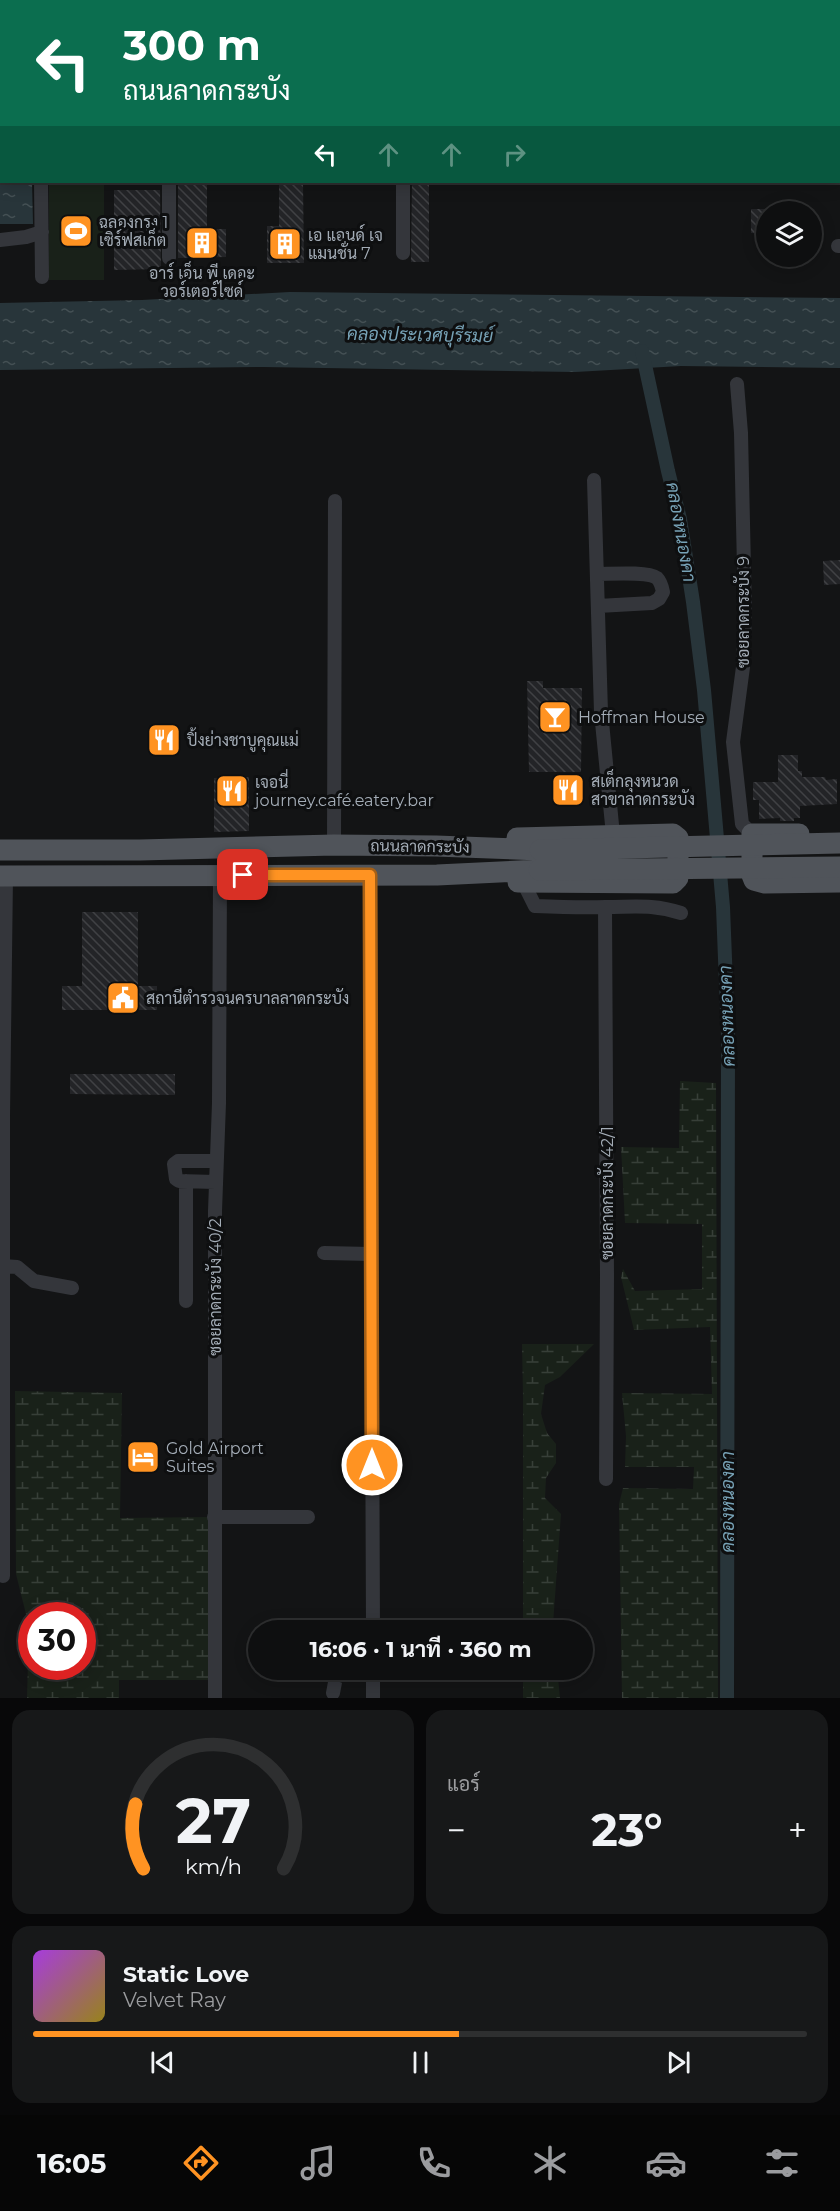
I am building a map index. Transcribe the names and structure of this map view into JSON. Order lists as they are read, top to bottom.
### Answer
{
  "streets": {
    "main road": ["ถนนลาดกระบัง"],
    "street": ["ซอยลาดกระบัง 9", "ซอยลาดกระบัง 42/1", "ซอยลาดกระบัง 40/2"]
  },
  "crossings": [
    ["ถนนลาดกระบัง", "ซอยลาดกระบัง 40/2"]
  ],
  "water": ["คลองประเวศบุรีรมย์", "คลองหนองคา"],
  "places": {
    "sports": ["ฉลองกรุง 1 เซิร์ฟสเก็ต"],
    "building": ["อาร์ เอ็น พี เดอะ วอร์เตอร์ไซด์", "เอ แอนด์ เจ แมนชั่น 7"],
    "bar": ["Hoffman House"],
    "restaurant": ["ปิ้งย่างชาบูคุณแม่", "สเต็กลุงหนวด สาขาลาดกระบัง", "เจอนี่ journey.café.eatery.bar"],
    "public building": ["สถานีตำรวจนครบาลลาดกระบัง"],
    "hotel": ["Gold Airport Suites"]
  },
  "page": {
    "turn": ["300 m", "ถนนลาดกระบัง"],
    "limit": "30",
    "trip": "16:06 · 1 นาที · 360 m",
    "tile": "แอร์",
    "heat": ["−", "23°", "+"],
    "song": ["Static Love", "Velvet Ray"],
    "tabs": "16:05",
    "gauge": ["27", "km/h"]
  }
}
